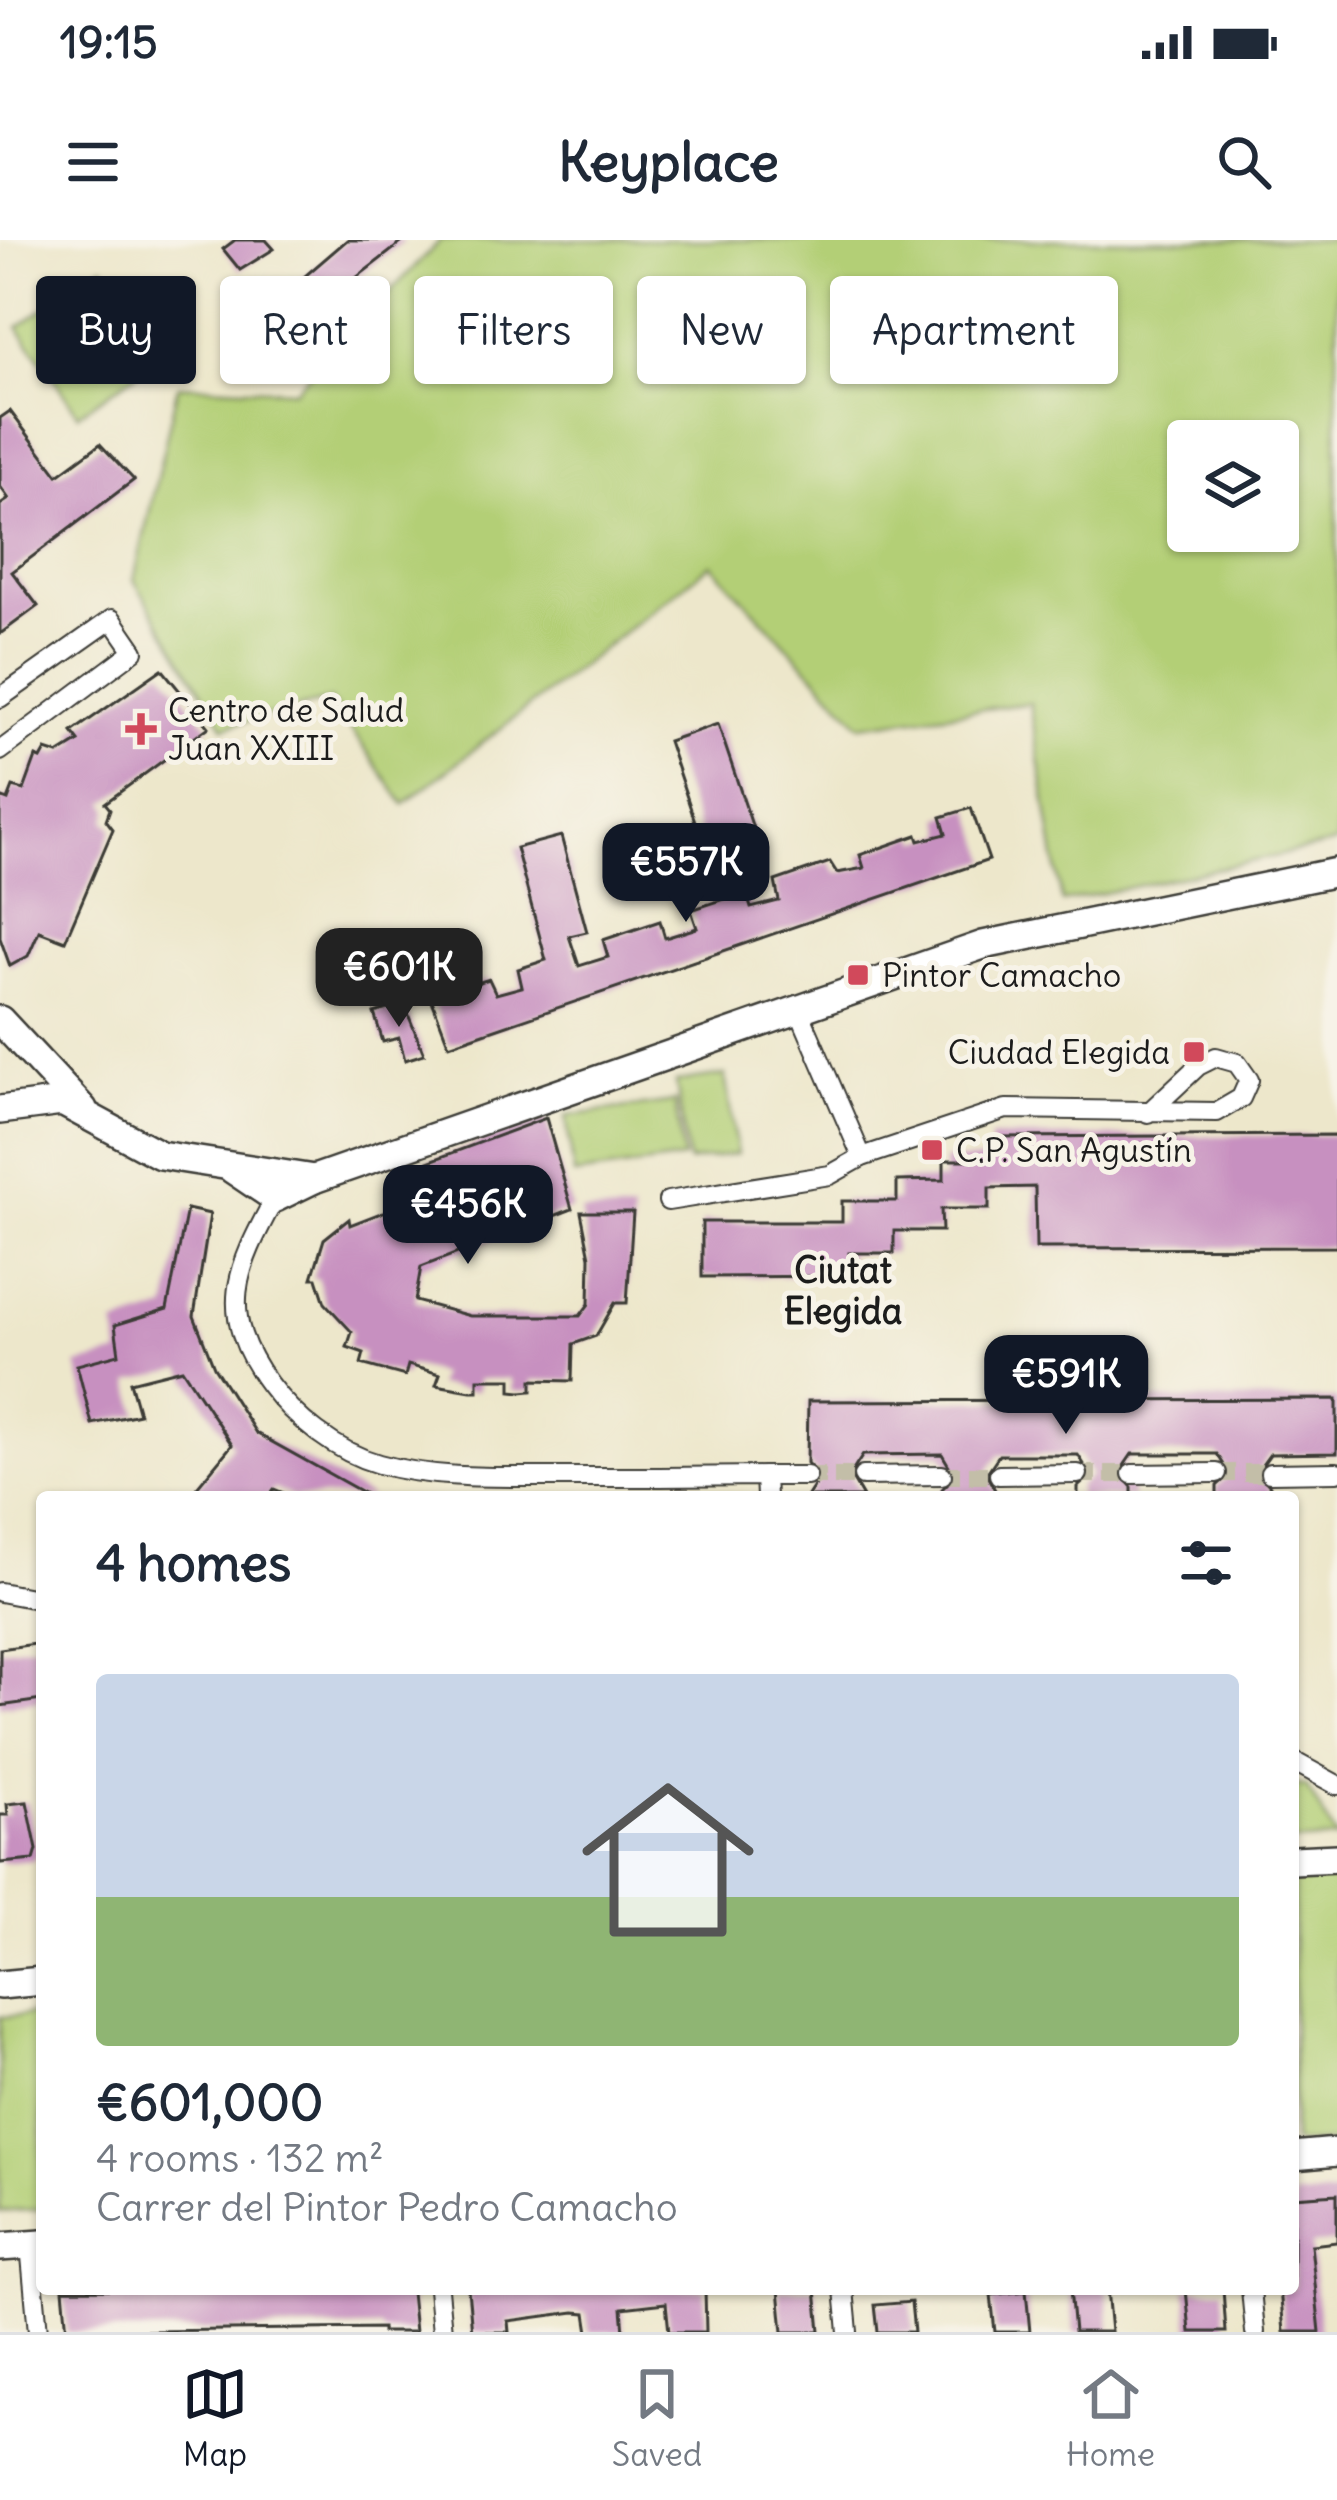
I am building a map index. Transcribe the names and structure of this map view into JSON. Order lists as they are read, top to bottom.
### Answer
{
  "districts": ["Ciutat Elegida"],
  "places": {
    "health": ["Centro de Salud Juan XXIII"],
    "transit": ["Pintor Camacho", "Ciudad Elegida", "C.P. San Agustín"]
  },
  "page": {
    "status": "19:15",
    "header": "Keyplace",
    "chip": [
      "Buy",
      "Rent",
      "Filters",
      "New",
      "Apartment"
    ],
    "price": [
      "€557K",
      "€601K",
      "€456K",
      "€591K"
    ],
    "heading": "4 homes",
    "list": [
      {
        "name": "€601,000",
        "note": "4 rooms · 132 m² · Carrer del Pintor Pedro Camacho"
      }
    ],
    "tabs": ["Map", "Saved", "Home"]
  }
}
